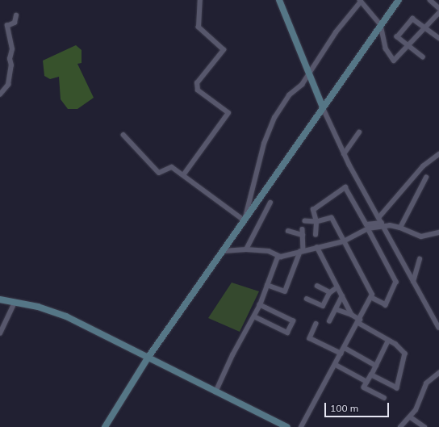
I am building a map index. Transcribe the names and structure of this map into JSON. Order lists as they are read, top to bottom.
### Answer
{
  "scale_bar": "100 m"
}
